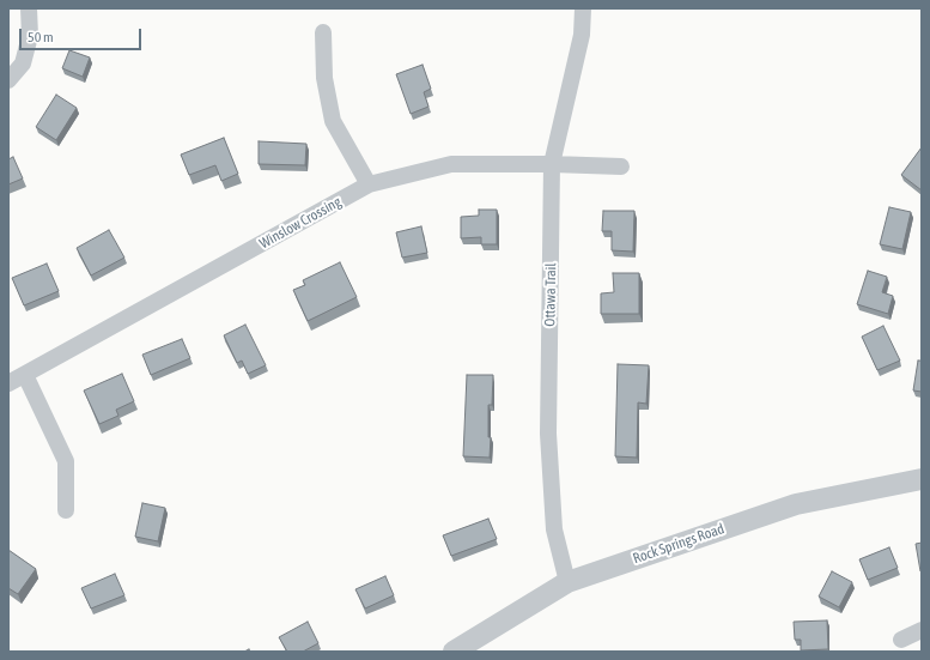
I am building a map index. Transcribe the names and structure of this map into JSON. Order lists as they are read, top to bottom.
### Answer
{
  "streets": {
    "street": ["Winslow Crossing", "Ottawa Trail", "Rock Springs Road"]
  },
  "crossings": [
    ["Winslow Crossing", "Ottawa Trail"],
    ["Ottawa Trail", "Rock Springs Road"]
  ],
  "scale_bar": "50 m"
}
